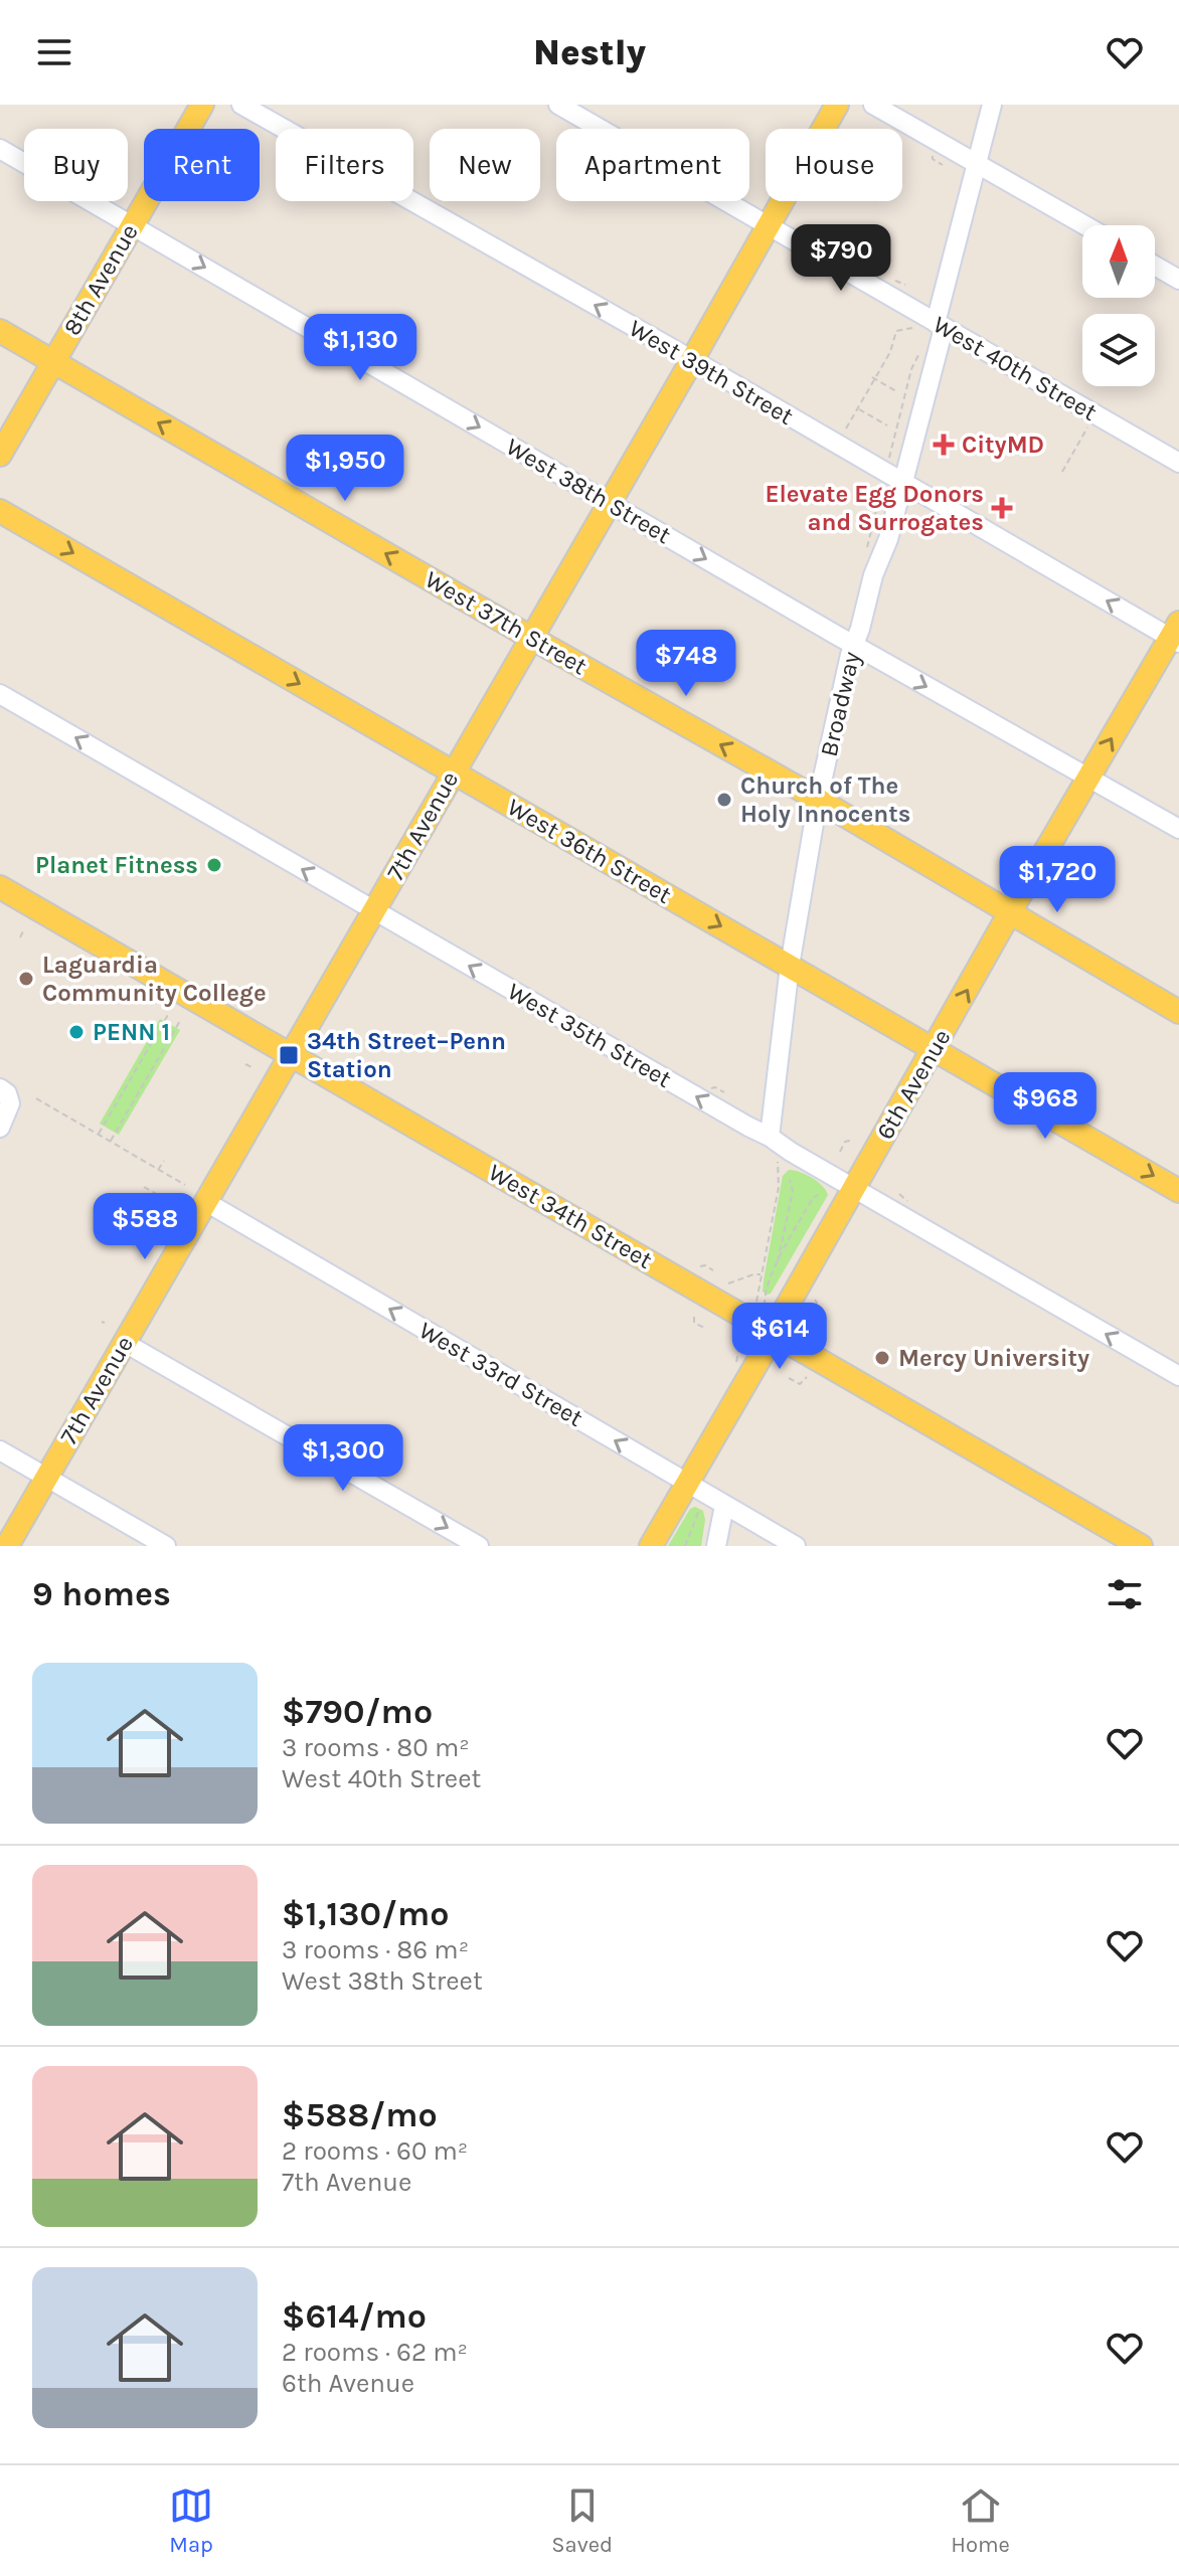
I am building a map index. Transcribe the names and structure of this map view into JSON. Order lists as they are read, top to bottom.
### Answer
{
  "streets": {
    "main road": [
      "8th Avenue",
      "West 37th Street",
      "7th Avenue",
      "West 36th Street",
      "6th Avenue",
      "West 34th Street"
    ],
    "street": [
      "West 40th Street",
      "West 39th Street",
      "West 38th Street",
      "Broadway",
      "West 35th Street",
      "West 33rd Street"
    ]
  },
  "crossings": [
    ["8th Avenue", "West 38th Street"],
    ["8th Avenue", "West 37th Street"],
    ["West 40th Street", "Broadway"],
    ["West 40th Street", "7th Avenue"],
    ["West 39th Street", "Broadway"],
    ["West 39th Street", "7th Avenue"],
    ["West 39th Street", "6th Avenue"],
    ["West 38th Street", "Broadway"],
    ["West 38th Street", "7th Avenue"],
    ["West 38th Street", "6th Avenue"],
    ["West 37th Street", "Broadway"],
    ["West 37th Street", "7th Avenue"],
    ["West 37th Street", "6th Avenue"],
    ["Broadway", "West 36th Street"],
    ["Broadway", "West 35th Street"],
    ["7th Avenue", "West 36th Street"],
    ["7th Avenue", "West 35th Street"],
    ["7th Avenue", "West 34th Street"],
    ["7th Avenue", "West 33rd Street"],
    ["West 36th Street", "6th Avenue"],
    ["West 35th Street", "6th Avenue"],
    ["6th Avenue", "West 34th Street"],
    ["6th Avenue", "West 33rd Street"]
  ],
  "one_way": [
    "West 39th Street",
    "West 38th Street",
    "West 37th Street",
    "West 36th Street",
    "West 35th Street"
  ],
  "places": {
    "health": ["CityMD", "Elevate Egg Donors and Surrogates"],
    "other": [
      "Church of The Holy Innocents",
      "Planet Fitness",
      "Laguardia Community College",
      "PENN 1",
      "Mercy University"
    ],
    "transit": ["34th Street–Penn Station"]
  },
  "north": "top",
  "page": {
    "header": "Nestly",
    "chip": [
      "Buy",
      "Rent",
      "Filters",
      "New",
      "Apartment",
      "House"
    ],
    "price": [
      "$790",
      "$1,130",
      "$1,950",
      "$748",
      "$1,720",
      "$968",
      "$588",
      "$614",
      "$1,300"
    ],
    "heading": "9 homes",
    "list": [
      {
        "name": "$790/mo",
        "note": "3 rooms · 80 m² · West 40th Street"
      },
      {
        "name": "$1,130/mo",
        "note": "3 rooms · 86 m² · West 38th Street"
      },
      {
        "name": "$588/mo",
        "note": "2 rooms · 60 m² · 7th Avenue"
      },
      {
        "name": "$614/mo",
        "note": "2 rooms · 62 m² · 6th Avenue"
      }
    ],
    "tabs": ["Map", "Saved", "Home"]
  }
}
